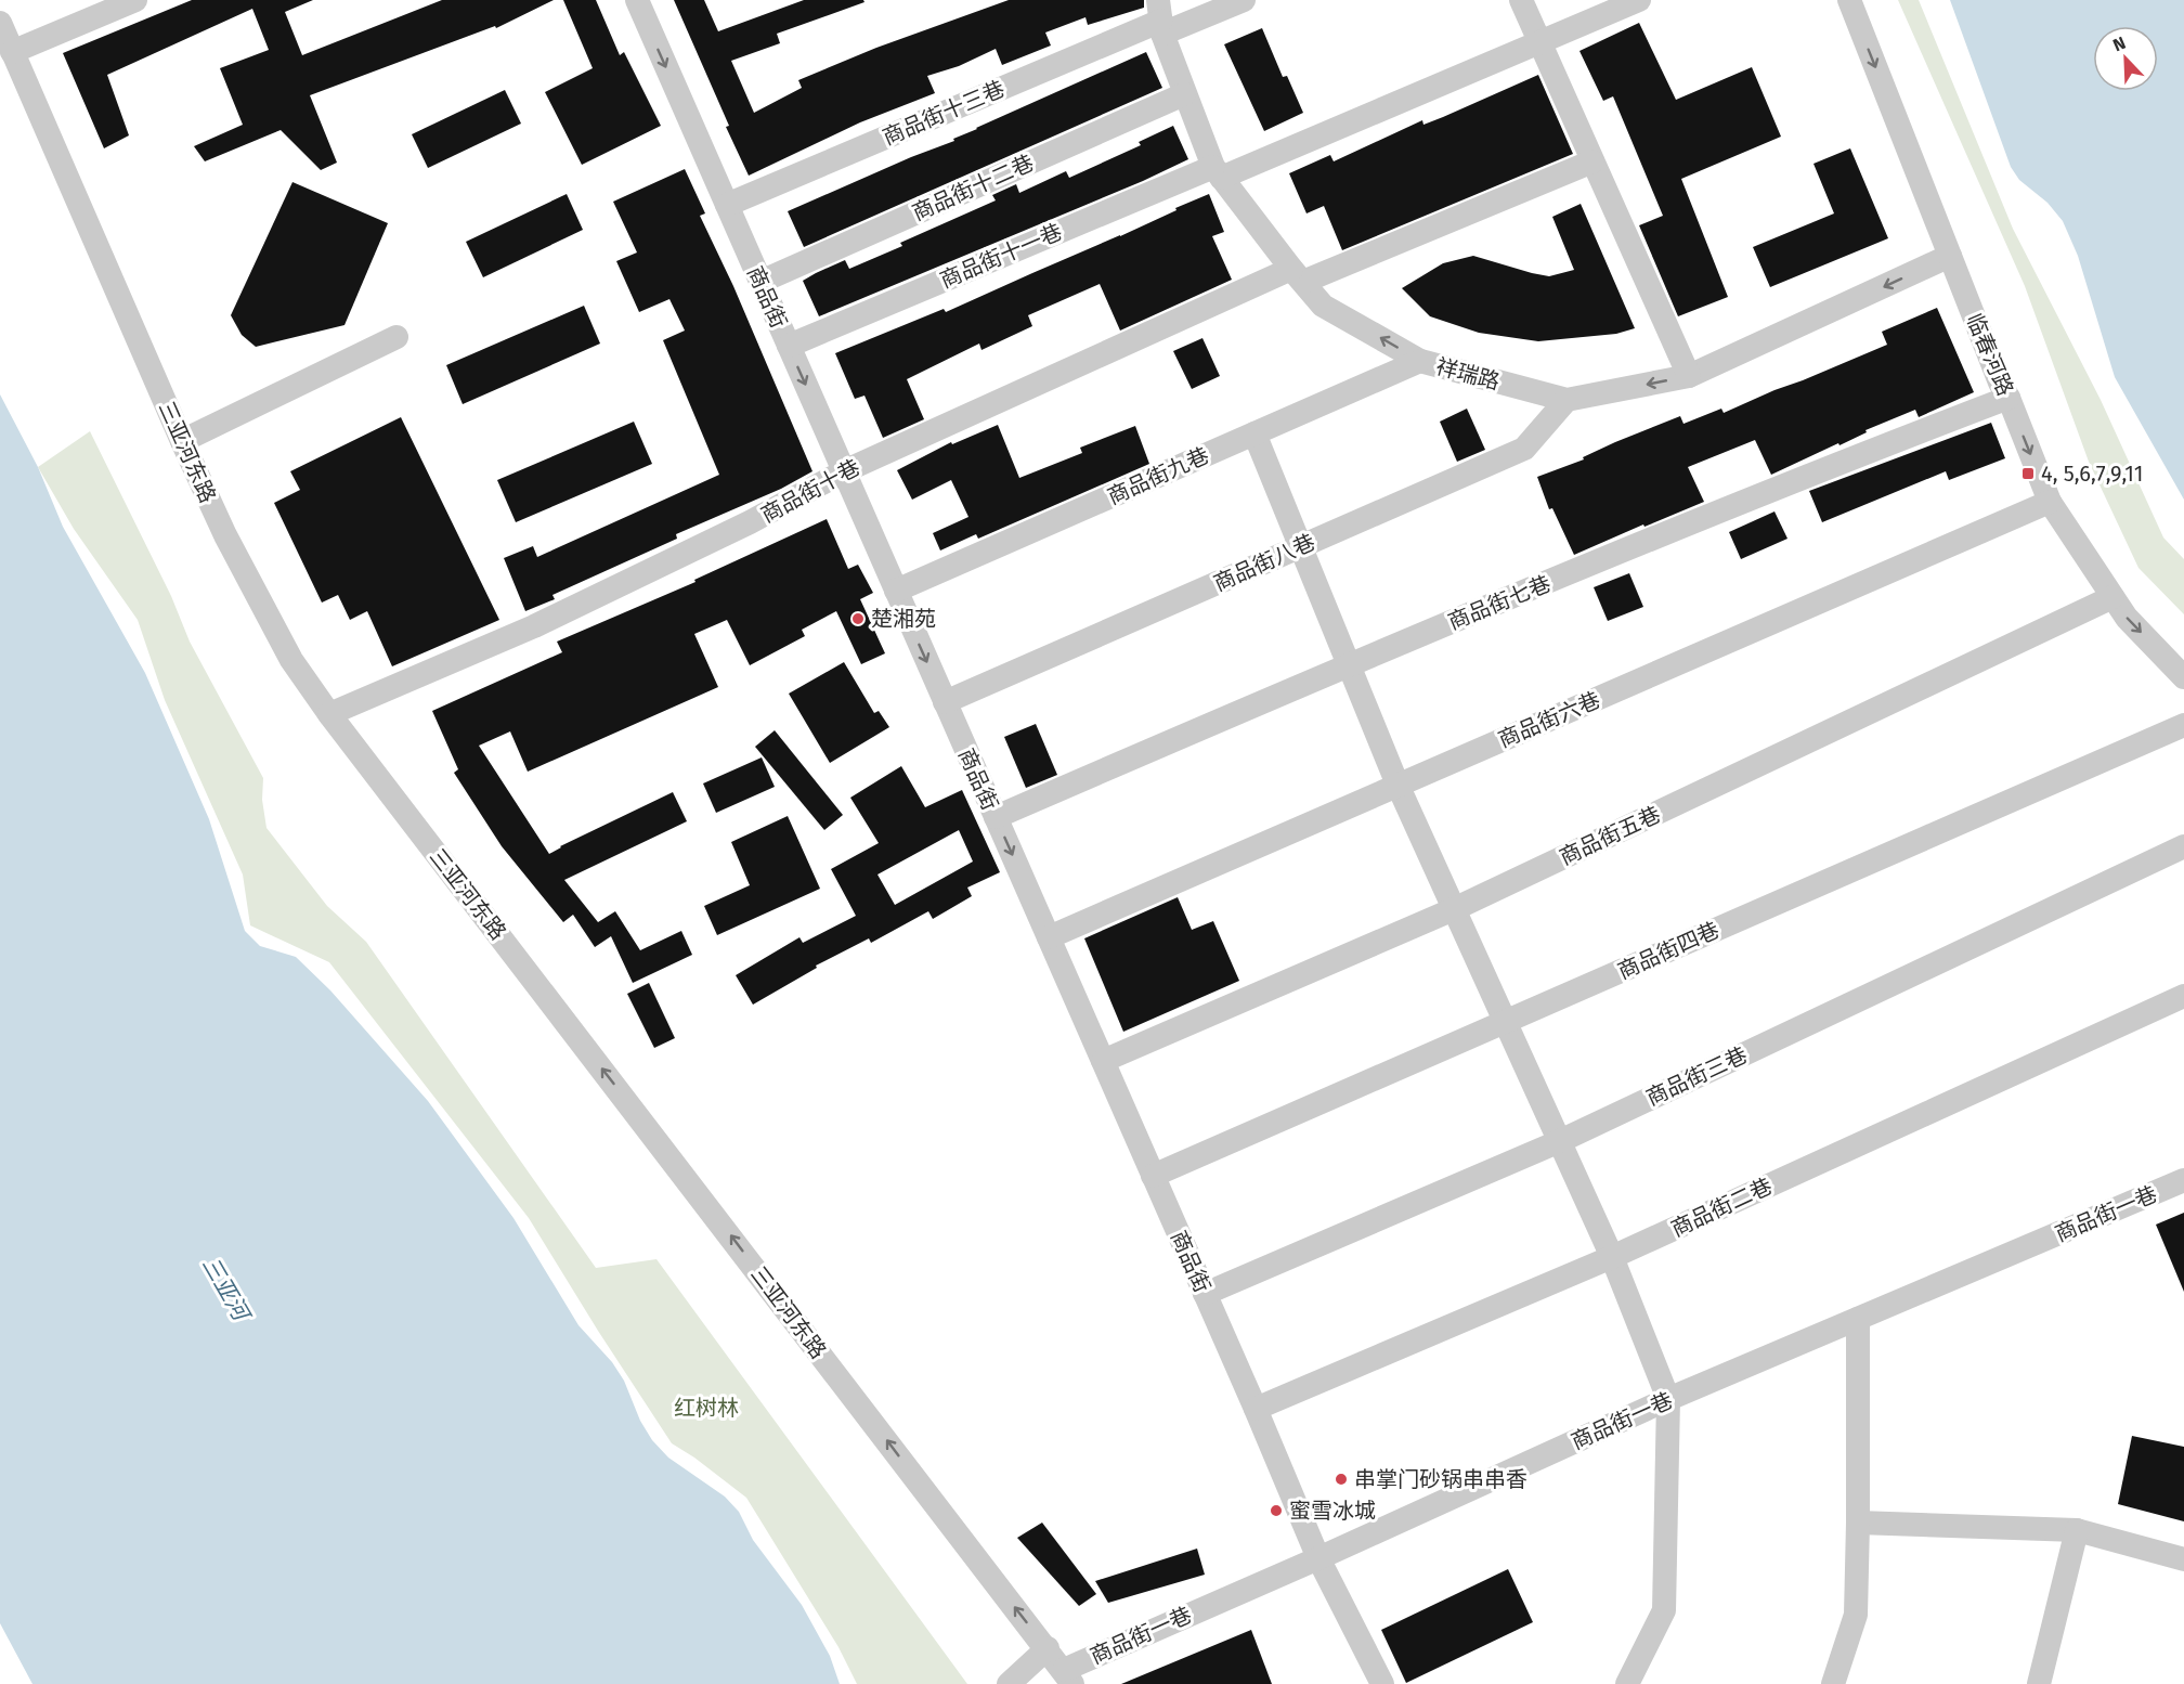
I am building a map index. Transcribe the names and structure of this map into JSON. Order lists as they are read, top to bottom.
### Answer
{
  "streets": {
    "street": [
      "商品街十三巷",
      "商品街十二巷",
      "商品街十一巷",
      "商品街",
      "临春河路",
      "祥瑞路",
      "三亚河东路",
      "商品街九巷",
      "商品街十巷",
      "商品街八巷",
      "商品街七巷",
      "商品街六巷",
      "商品街五巷",
      "商品街四巷",
      "商品街三巷",
      "商品街二巷",
      "商品街一巷"
    ]
  },
  "crossings": [
    ["商品街十三巷", "商品街"],
    ["商品街十三巷", "祥瑞路"],
    ["商品街十二巷", "商品街"],
    ["商品街十二巷", "祥瑞路"],
    ["商品街十一巷", "商品街"],
    ["商品街十一巷", "祥瑞路"],
    ["商品街", "商品街九巷"],
    ["商品街", "商品街十巷"],
    ["商品街", "商品街八巷"],
    ["商品街", "商品街七巷"],
    ["商品街", "商品街六巷"],
    ["商品街", "商品街五巷"],
    ["商品街", "商品街四巷"],
    ["商品街", "商品街三巷"],
    ["商品街", "商品街二巷"],
    ["商品街", "商品街一巷"],
    ["临春河路", "祥瑞路"],
    ["临春河路", "商品街七巷"],
    ["临春河路", "商品街六巷"],
    ["临春河路", "商品街五巷"],
    ["祥瑞路", "商品街九巷"],
    ["祥瑞路", "商品街十巷"],
    ["祥瑞路", "商品街八巷"],
    ["三亚河东路", "商品街十巷"],
    ["三亚河东路", "商品街一巷"]
  ],
  "one_way": ["临春河路", "祥瑞路", "三亚河东路"],
  "water": ["三亚河"],
  "parks": ["红树林"],
  "places": {
    "transit": ["4, 5,6,7,9,11"],
    "other": ["楚湘苑", "串掌门砂锅串串香", "蜜雪冰城"]
  },
  "north": "top left"
}
